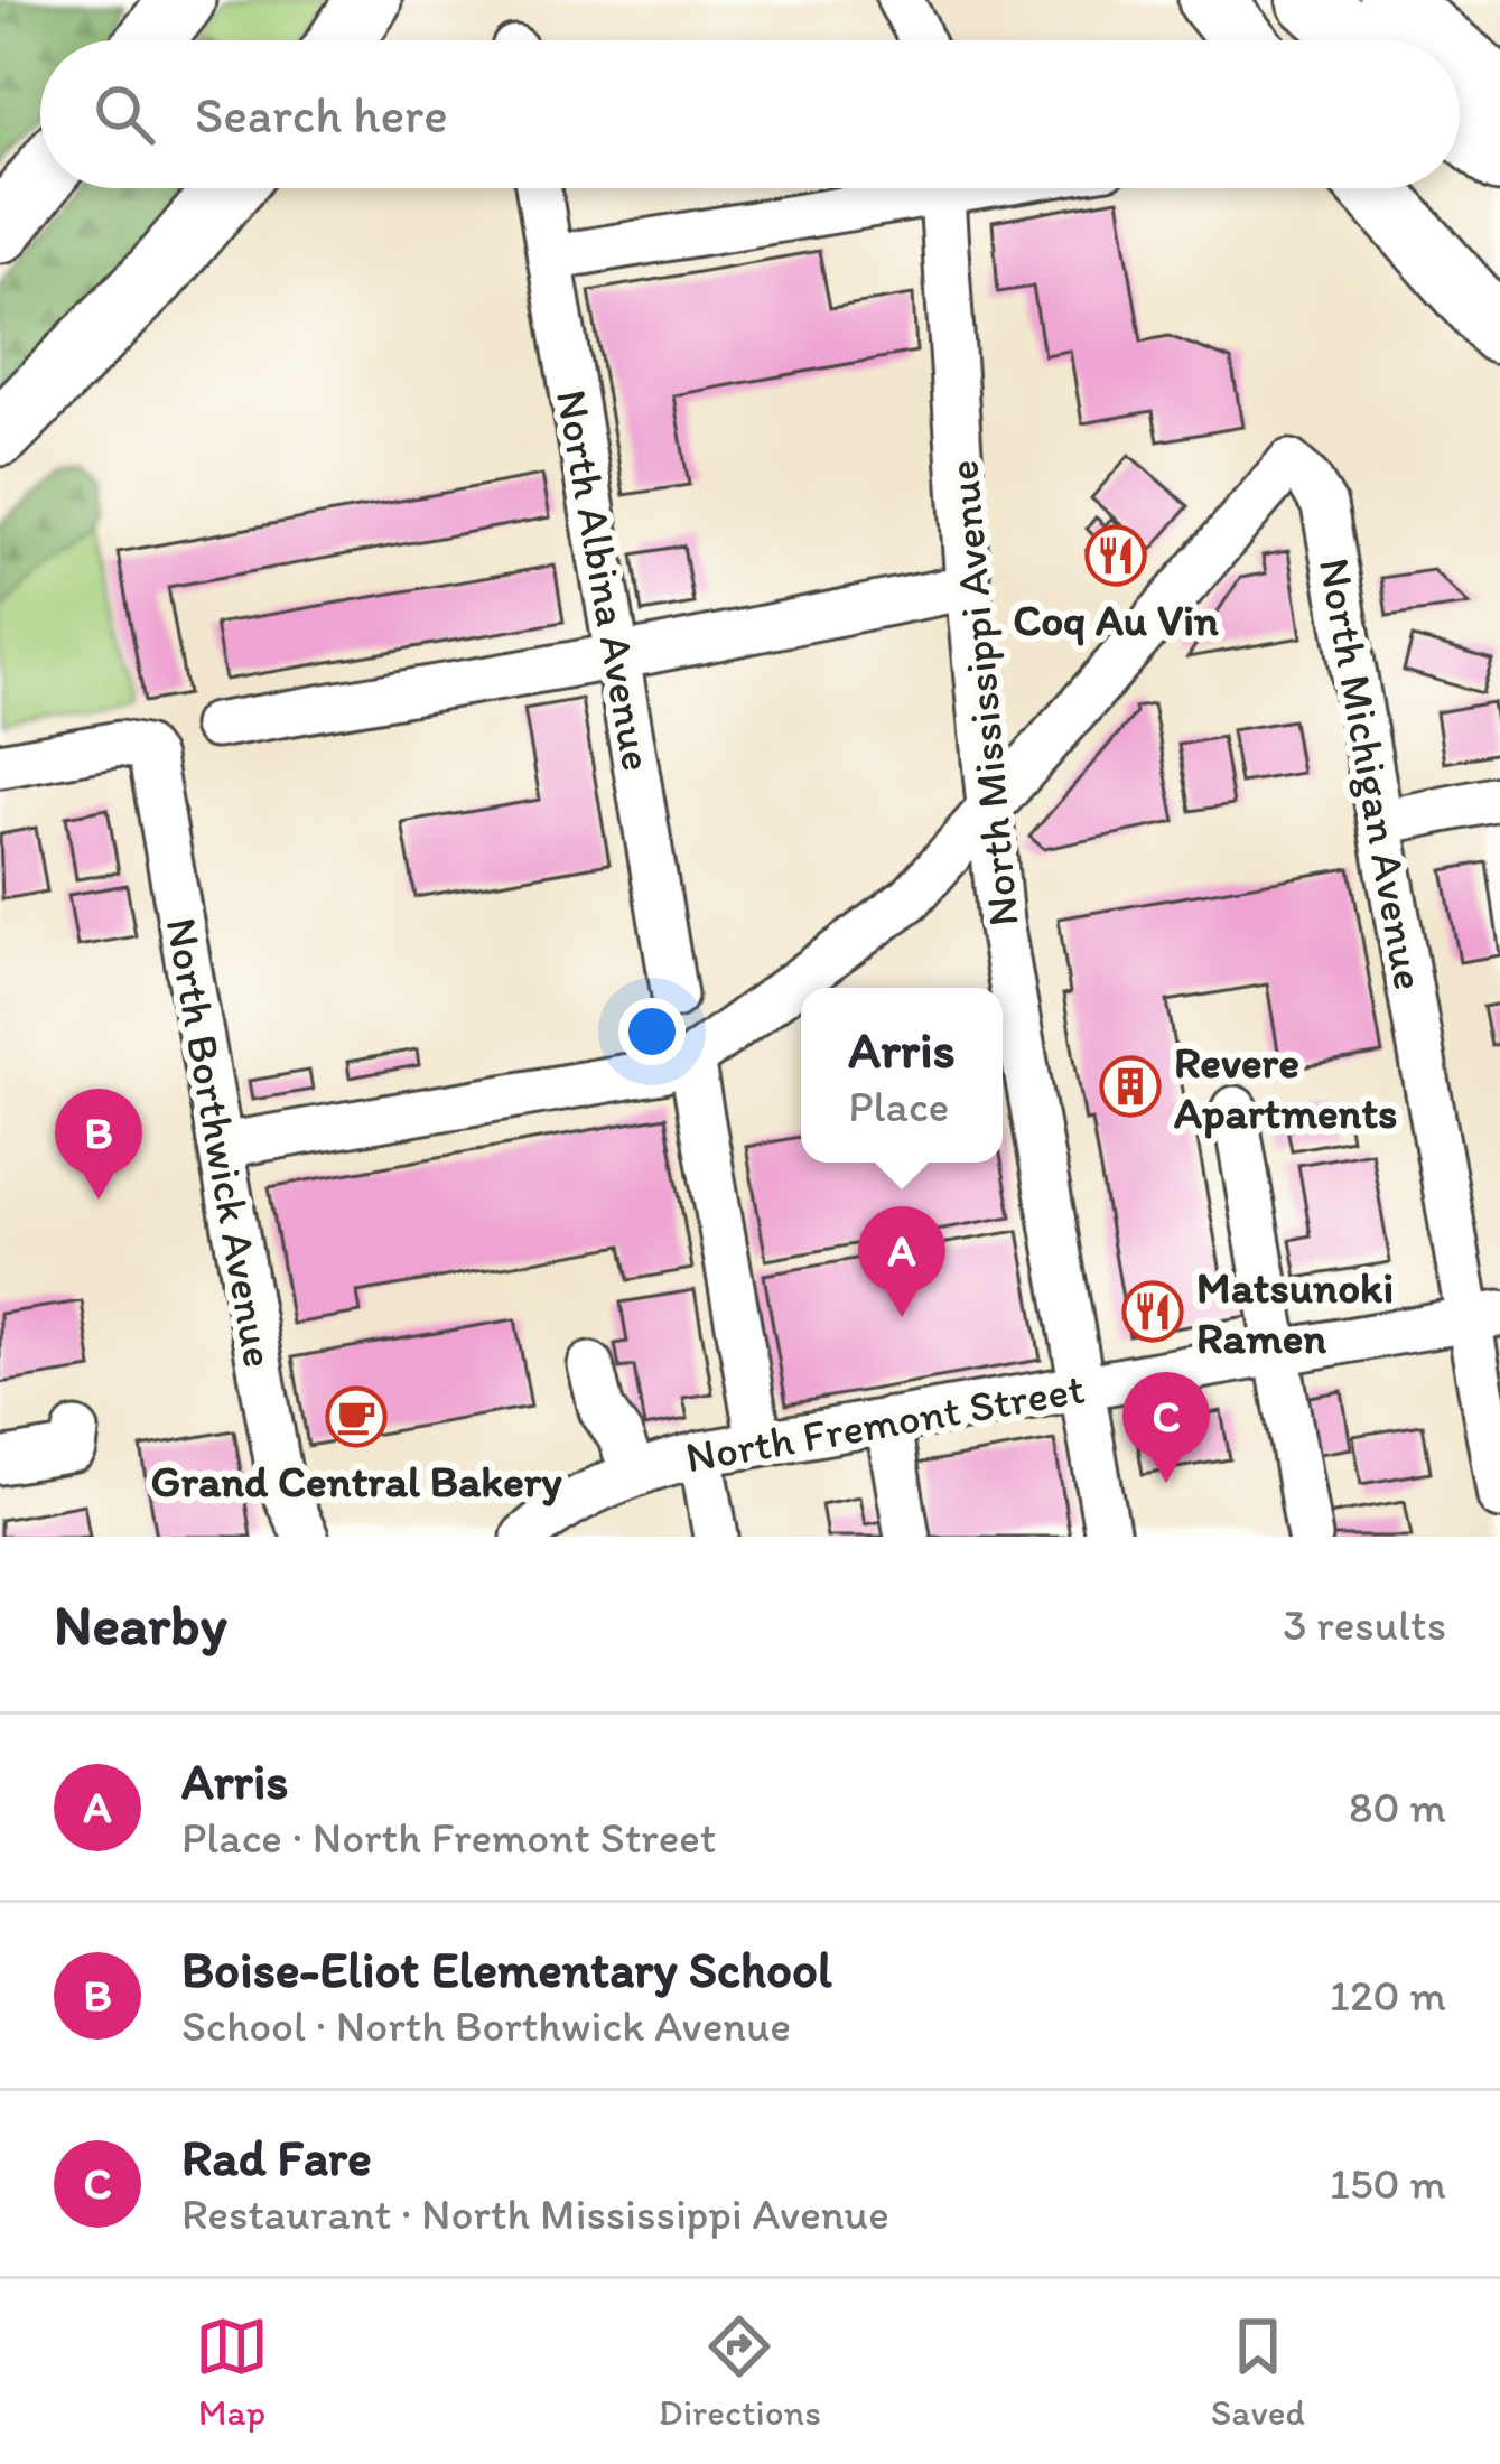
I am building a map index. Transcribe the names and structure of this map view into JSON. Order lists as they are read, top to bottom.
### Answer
{
  "streets": {
    "street": [
      "North Albina Avenue",
      "North Mississippi Avenue",
      "North Michigan Avenue",
      "North Borthwick Avenue",
      "North Fremont Street"
    ]
  },
  "crossings": [
    ["North Mississippi Avenue", "North Michigan Avenue"],
    ["North Mississippi Avenue", "North Fremont Street"],
    ["North Michigan Avenue", "North Fremont Street"]
  ],
  "places": {
    "restaurant": ["Coq Au Vin", "Matsunoki Ramen"],
    "building": ["Revere Apartments"],
    "cafe": ["Grand Central Bakery"]
  },
  "page": {
    "search": "Search here",
    "popup": ["Arris", "Place"],
    "pins": ["B", "A", "C"],
    "heading": ["Nearby", "3 results"],
    "list": [
      {
        "mark": "A",
        "name": "Arris",
        "note": "Place · North Fremont Street",
        "value": "80 m"
      },
      {
        "mark": "B",
        "name": "Boise-Eliot Elementary School",
        "note": "School · North Borthwick Avenue",
        "value": "120 m"
      },
      {
        "mark": "C",
        "name": "Rad Fare",
        "note": "Restaurant · North Mississippi Avenue",
        "value": "150 m"
      }
    ],
    "nav": ["Map", "Directions", "Saved"]
  }
}
